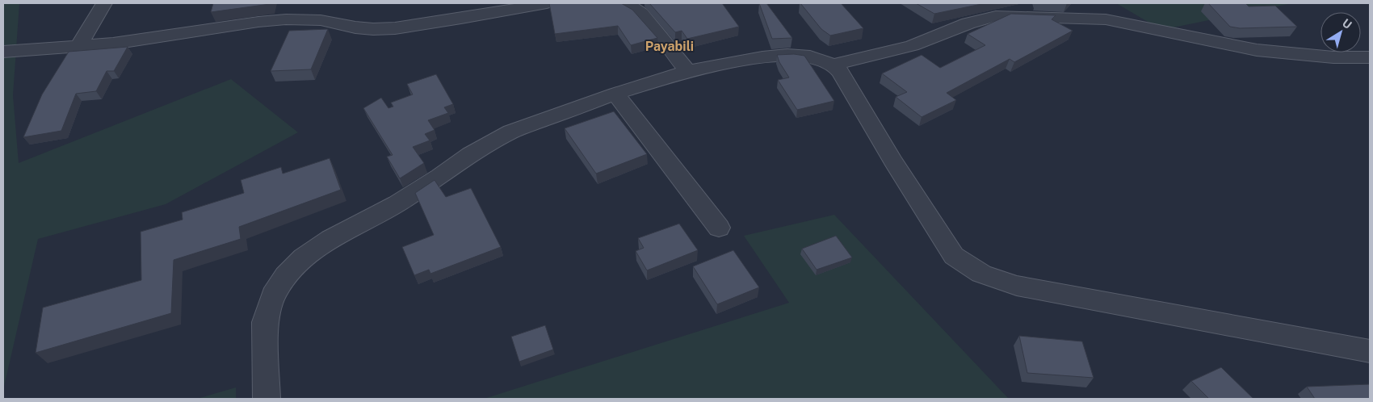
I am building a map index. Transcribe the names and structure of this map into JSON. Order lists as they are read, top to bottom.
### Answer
{
  "districts": ["Payabili"],
  "north": "top right"
}
